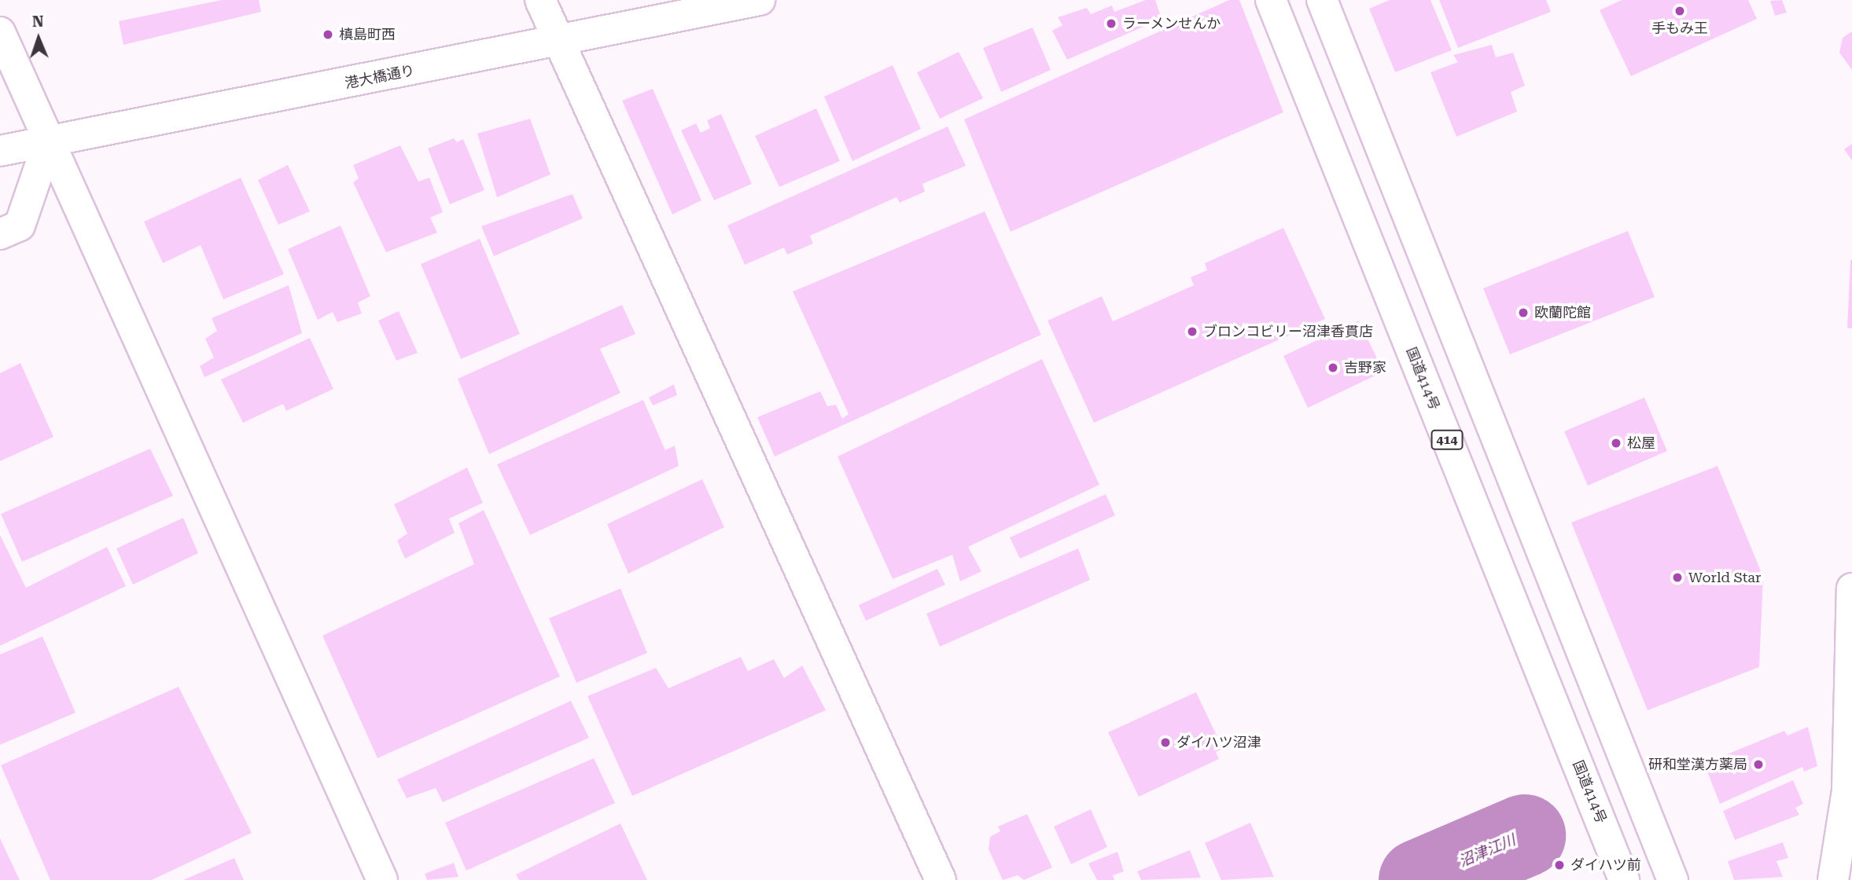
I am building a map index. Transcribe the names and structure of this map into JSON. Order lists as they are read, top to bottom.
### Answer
{
  "streets": {
    "main road": ["港大橋通り", "国道414号", "414"]
  },
  "water": ["沼津江川"],
  "places": [
    "手もみ王",
    "ラーメンせんか",
    "槙島町西",
    "欧蘭陀館",
    "ブロンコビリー沼津香貫店",
    "吉野家",
    "松屋",
    "World Star",
    "ダイハツ沼津",
    "研和堂漢方薬局",
    "ダイハツ前"
  ],
  "north": "top"
}
